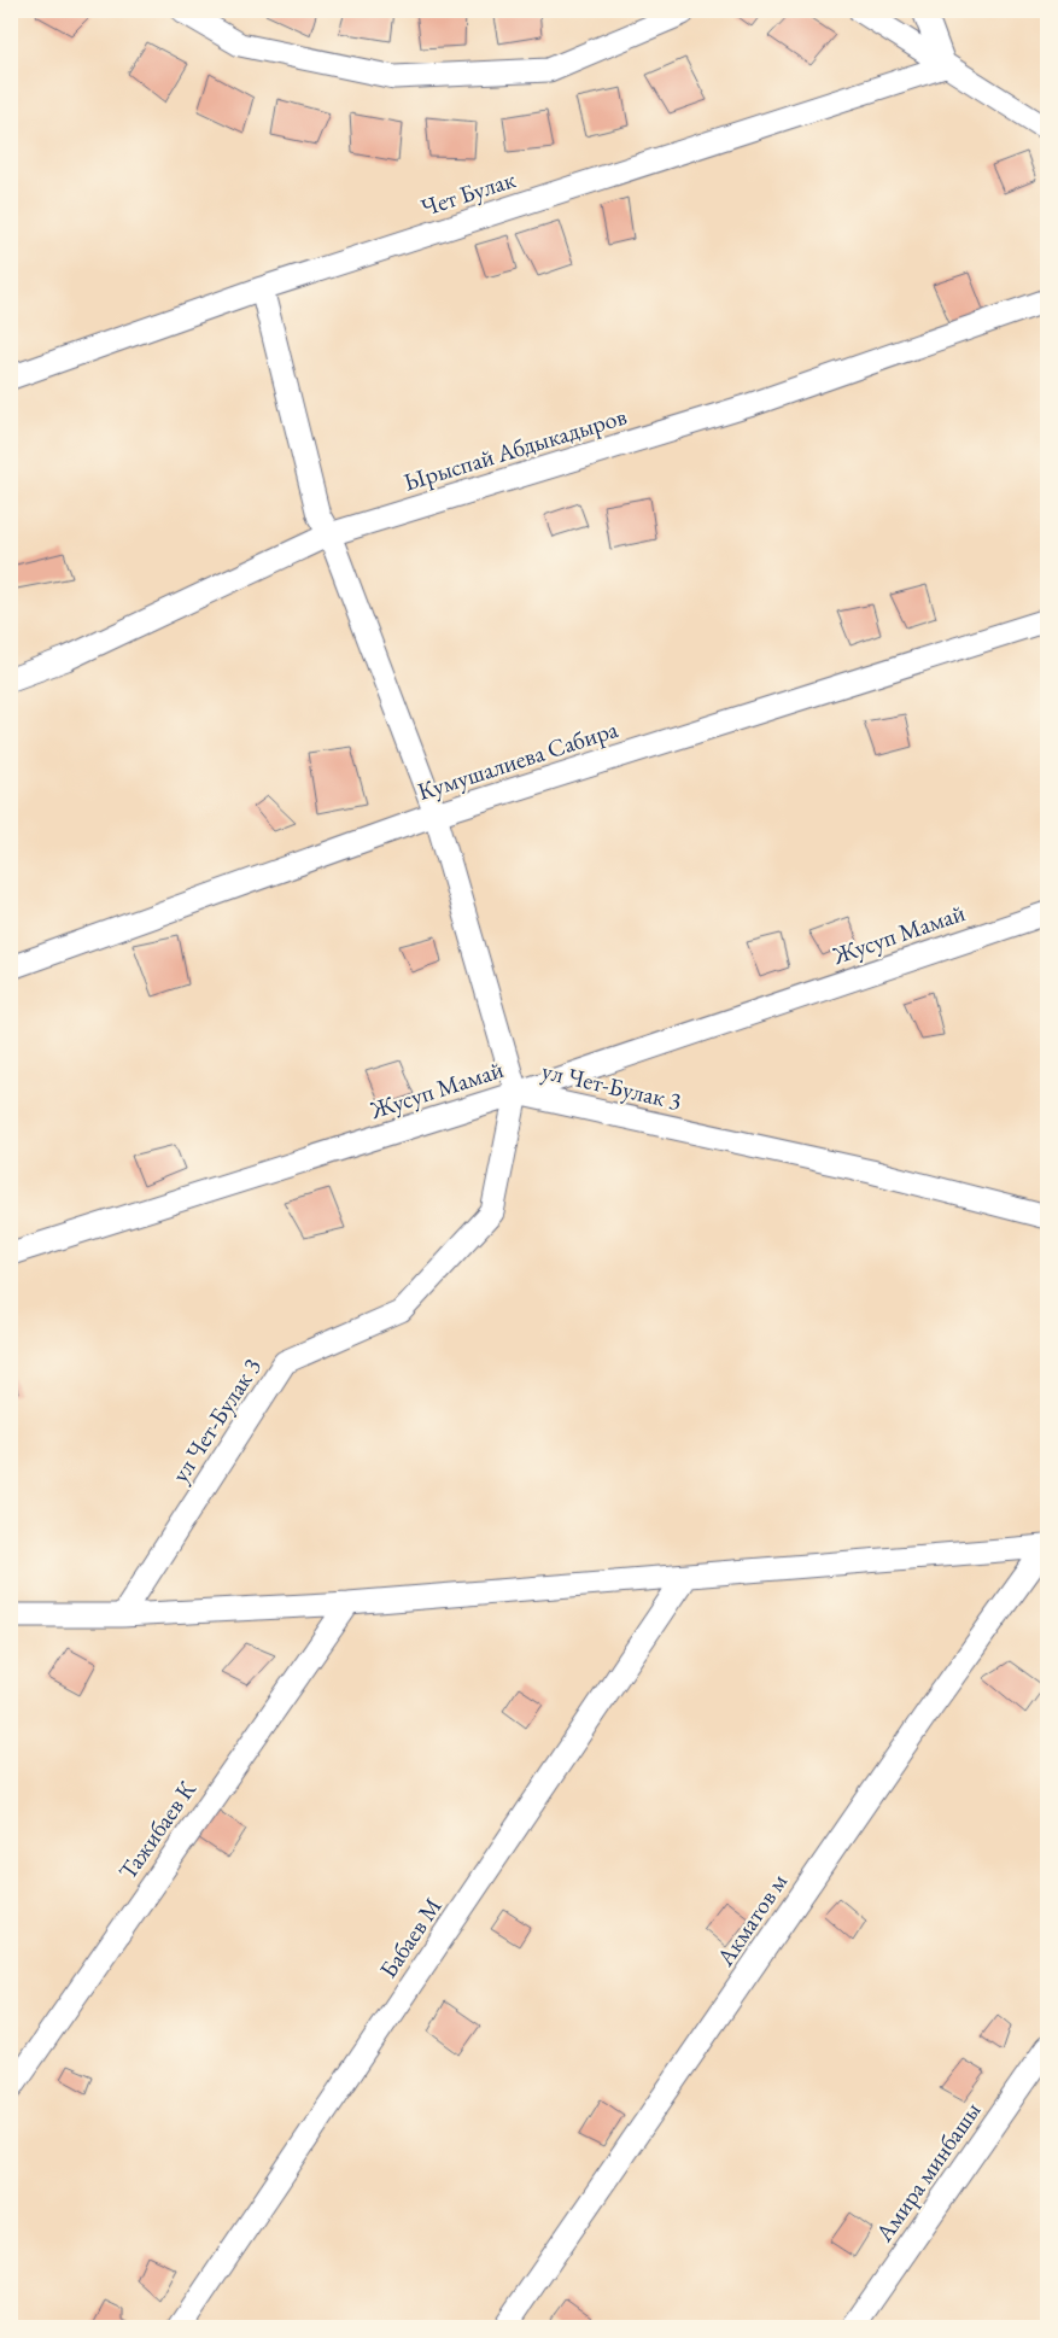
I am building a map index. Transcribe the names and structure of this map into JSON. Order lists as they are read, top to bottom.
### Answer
{
  "streets": {
    "street": [
      "Чет Булак",
      "Ырыспай Абдыкадыров",
      "Кумушалиева Сабира",
      "Жусуп Мамай",
      "ул Чет-Булак 3",
      "Тажибаев К",
      "Акматов м",
      "Бабаев М",
      "Амира минбашы"
    ]
  },
  "crossings": [
    ["Жусуп Мамай", "ул Чет-Булак 3"]
  ]
}
